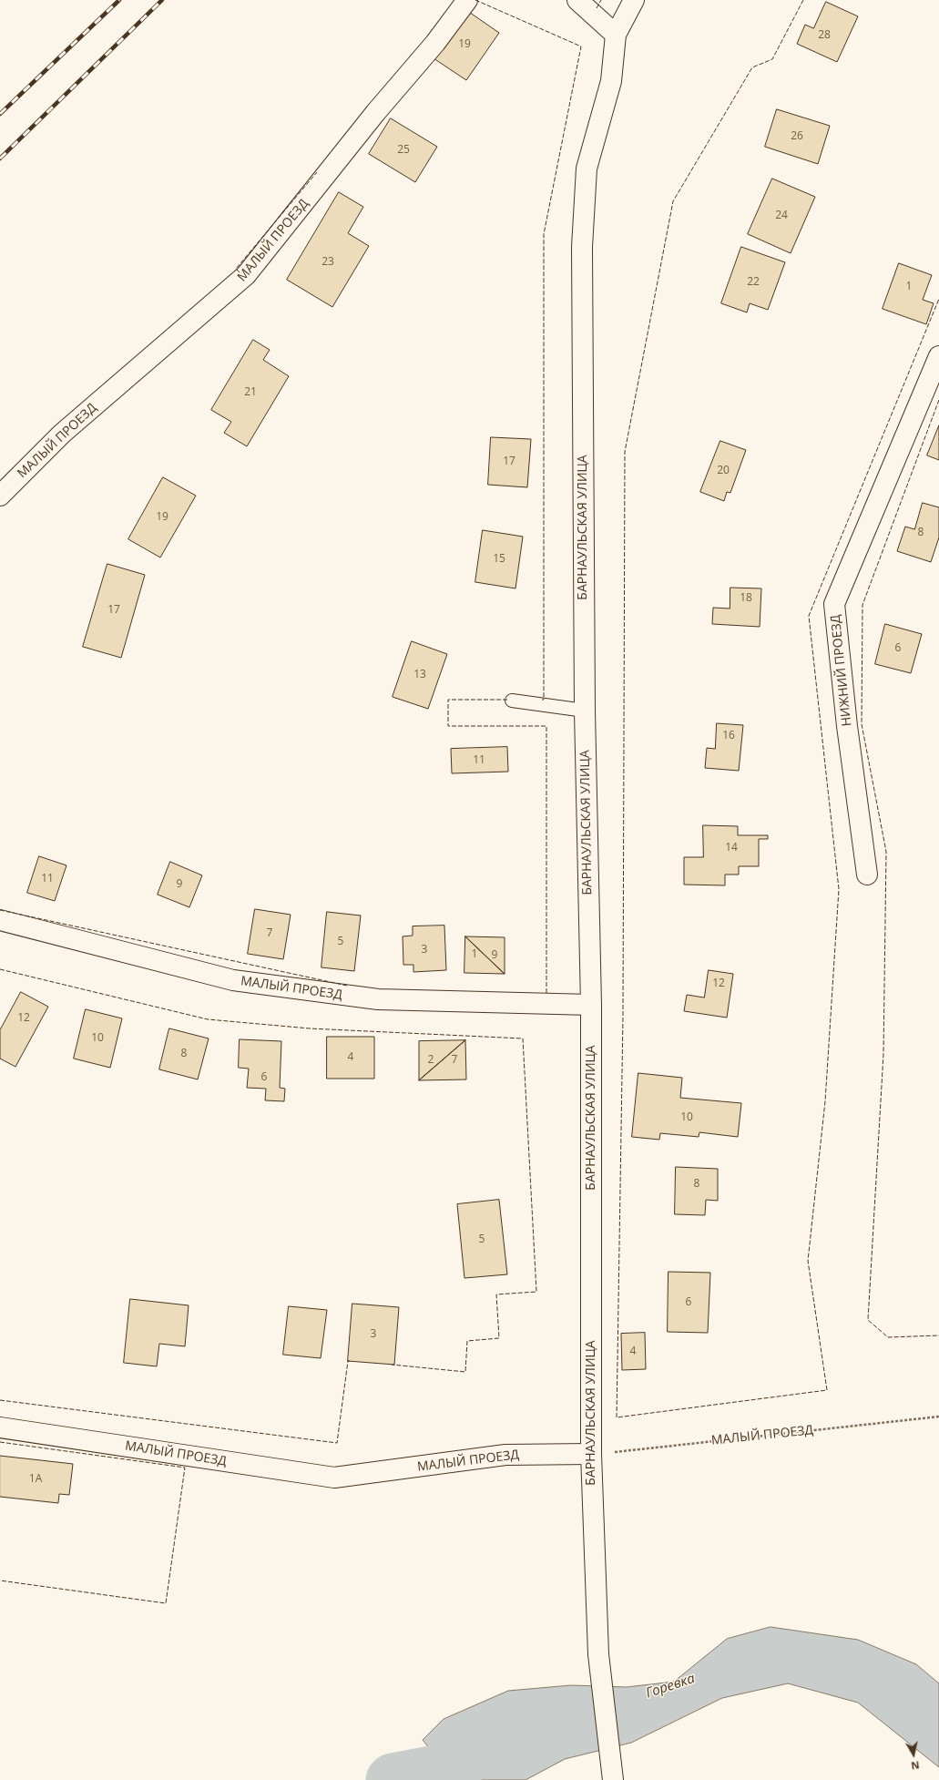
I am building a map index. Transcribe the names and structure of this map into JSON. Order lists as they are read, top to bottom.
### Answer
{
  "streets": {
    "street": ["МАЛЫЙ ПРОЕЗД", "БАРНАУЛЬСКАЯ УЛИЦА", "НИЖНИЙ ПРОЕЗД"]
  },
  "crossings": [
    ["МАЛЫЙ ПРОЕЗД", "БАРНАУЛЬСКАЯ УЛИЦА"]
  ],
  "water": ["Горевка"],
  "house_numbers": [
    "28",
    "19",
    "26",
    "25",
    "24",
    "23",
    "22",
    "1",
    "21",
    "17",
    "20",
    "19",
    "8",
    "15",
    "18",
    "17",
    "6",
    "13",
    "16",
    "11",
    "14",
    "11",
    "9",
    "7",
    "5",
    "3",
    "1",
    "9",
    "12",
    "12",
    "10",
    "8",
    "4",
    "2",
    "7",
    "6",
    "10",
    "8",
    "5",
    "6",
    "3",
    "4",
    "1А"
  ],
  "north": "bottom"
}
